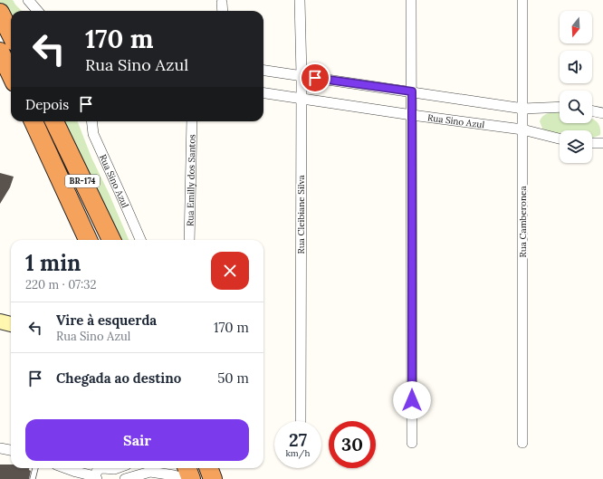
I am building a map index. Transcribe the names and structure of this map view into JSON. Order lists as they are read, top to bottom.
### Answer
{
  "streets": {
    "highway": ["BR-174"],
    "street": [
      "Rua Sino Azul",
      "Rua Emilly dos Santos",
      "Rua Cleibiane Silva",
      "Rua Camberonea"
    ]
  },
  "crossings": [
    ["Rua Sino Azul", "Rua Cleibiane Silva"],
    ["Rua Sino Azul", "Rua Camberonea"]
  ],
  "north": "bottom",
  "page": {
    "turn": ["170 m", "Rua Sino Azul"],
    "then": "Depois",
    "heading": ["1 min", "220 m · 07:32"],
    "list": [
      {
        "name": "Vire à esquerda",
        "note": "Rua Sino Azul",
        "value": "170 m"
      },
      {
        "name": "Chegada ao destino",
        "value": "50 m"
      }
    ],
    "buttons": "Sair",
    "speed": "27 km/h",
    "limit": "30"
  }
}
